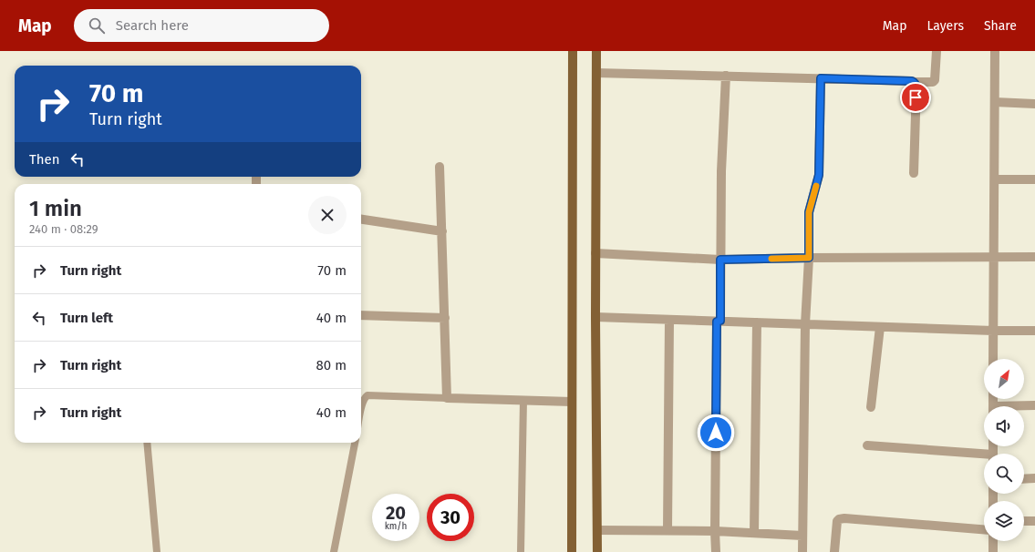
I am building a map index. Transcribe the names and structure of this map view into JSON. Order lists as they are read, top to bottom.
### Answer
{
  "north": "top right",
  "page": {
    "header": "Map",
    "search": "Search here",
    "nav": ["Map", "Layers", "Share"],
    "turn": ["70 m", "Turn right"],
    "then": "Then",
    "heading": ["1 min", "240 m · 08:29"],
    "list": [
      {
        "name": "Turn right",
        "value": "70 m"
      },
      {
        "name": "Turn left",
        "value": "40 m"
      },
      {
        "name": "Turn right",
        "value": "80 m"
      },
      {
        "name": "Turn right",
        "value": "40 m"
      }
    ],
    "speed": "20 km/h",
    "limit": "30"
  }
}
